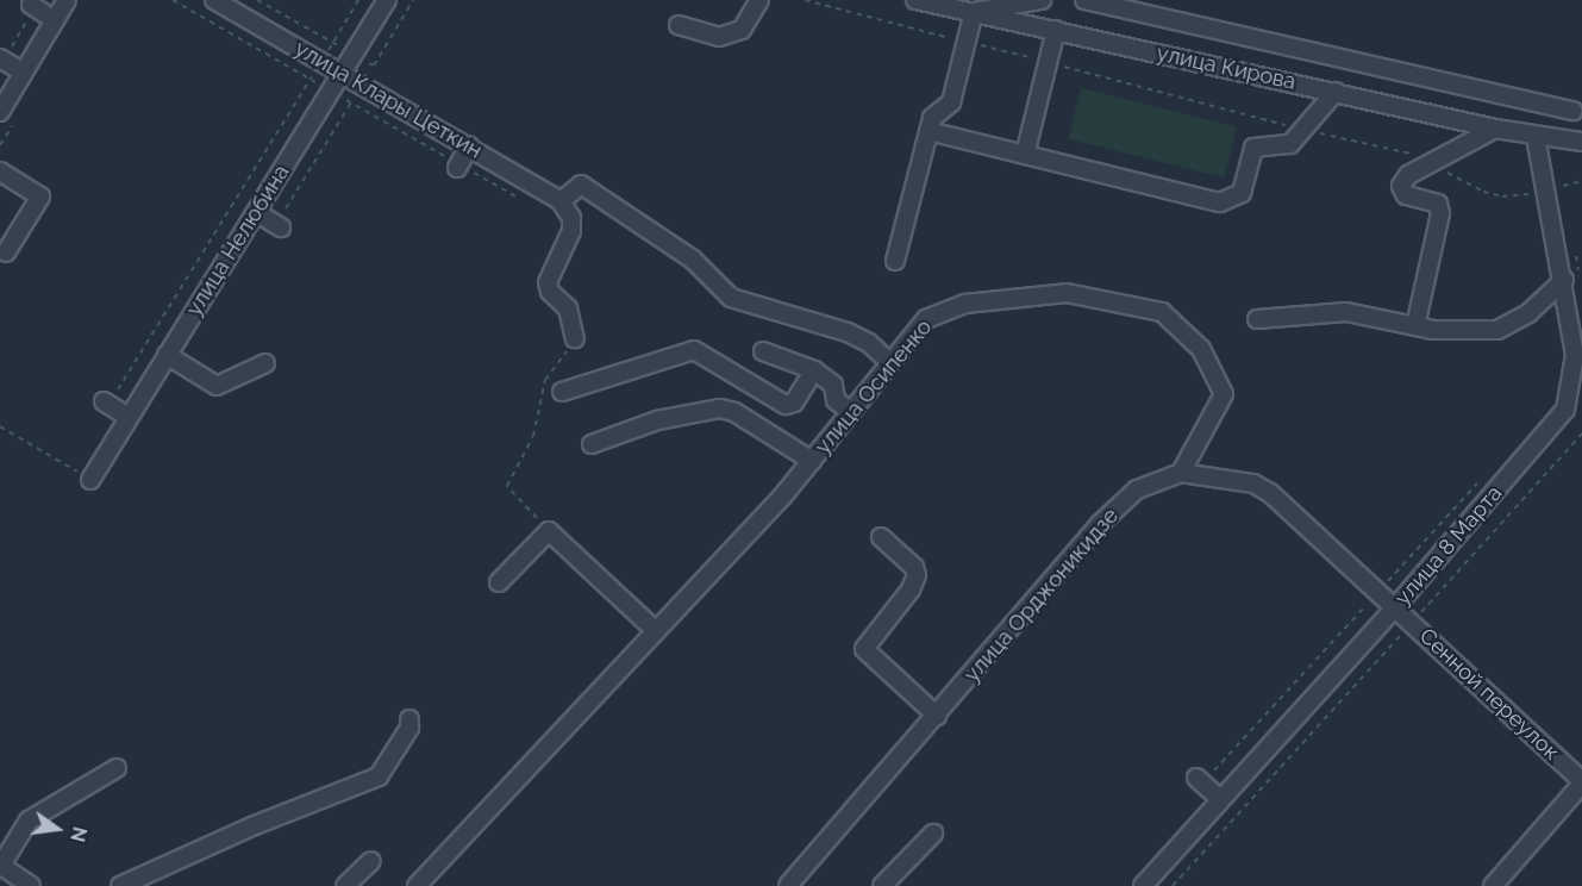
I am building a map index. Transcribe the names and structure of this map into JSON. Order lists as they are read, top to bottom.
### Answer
{
  "streets": {
    "street": [
      "улица Кирова",
      "улица Клары Цеткин",
      "улица Нелюбина",
      "улица Осипенко",
      "улица 8 Марта",
      "улица Орджоникидзе",
      "Сенной переулок"
    ]
  },
  "crossings": [
    ["улица Кирова", "улица 8 Марта"],
    ["улица Клары Цеткин", "улица Нелюбина"],
    ["улица Осипенко", "улица Орджоникидзе"],
    ["улица Осипенко", "Сенной переулок"],
    ["улица 8 Марта", "Сенной переулок"],
    ["улица Орджоникидзе", "Сенной переулок"]
  ],
  "north": "right"
}
